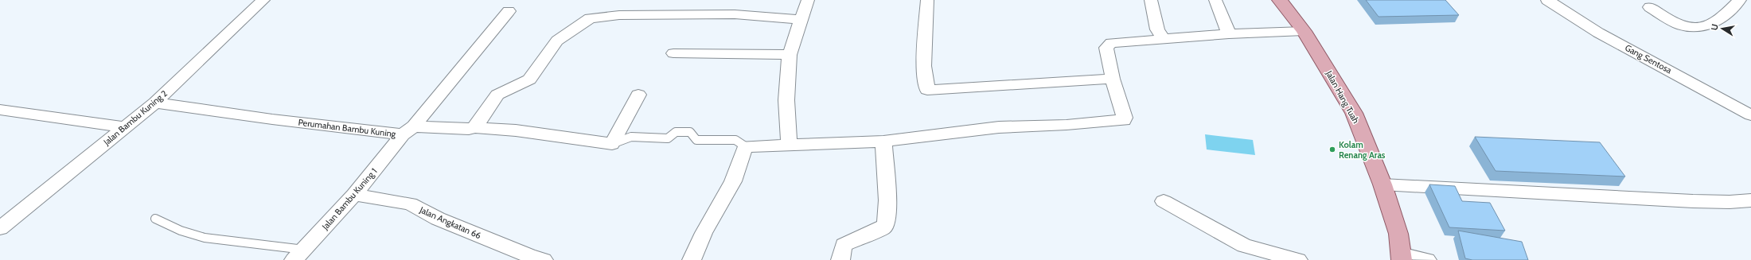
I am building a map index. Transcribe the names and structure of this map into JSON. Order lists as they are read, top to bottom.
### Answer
{
  "streets": {
    "main road": ["Jalan Hang Tuah"],
    "street": [
      "Gang Sentosa",
      "Jalan Bambu Kuning 2",
      "Perumahan Bambu Kuning",
      "Jalan Bambu Kuning 1",
      "Jalan Angkatan 66"
    ]
  },
  "crossings": [
    ["Jalan Bambu Kuning 2", "Perumahan Bambu Kuning"],
    ["Perumahan Bambu Kuning", "Jalan Bambu Kuning 1"],
    ["Jalan Bambu Kuning 1", "Jalan Angkatan 66"]
  ],
  "places": ["Kolam Renang Aras"],
  "north": "left"
}
